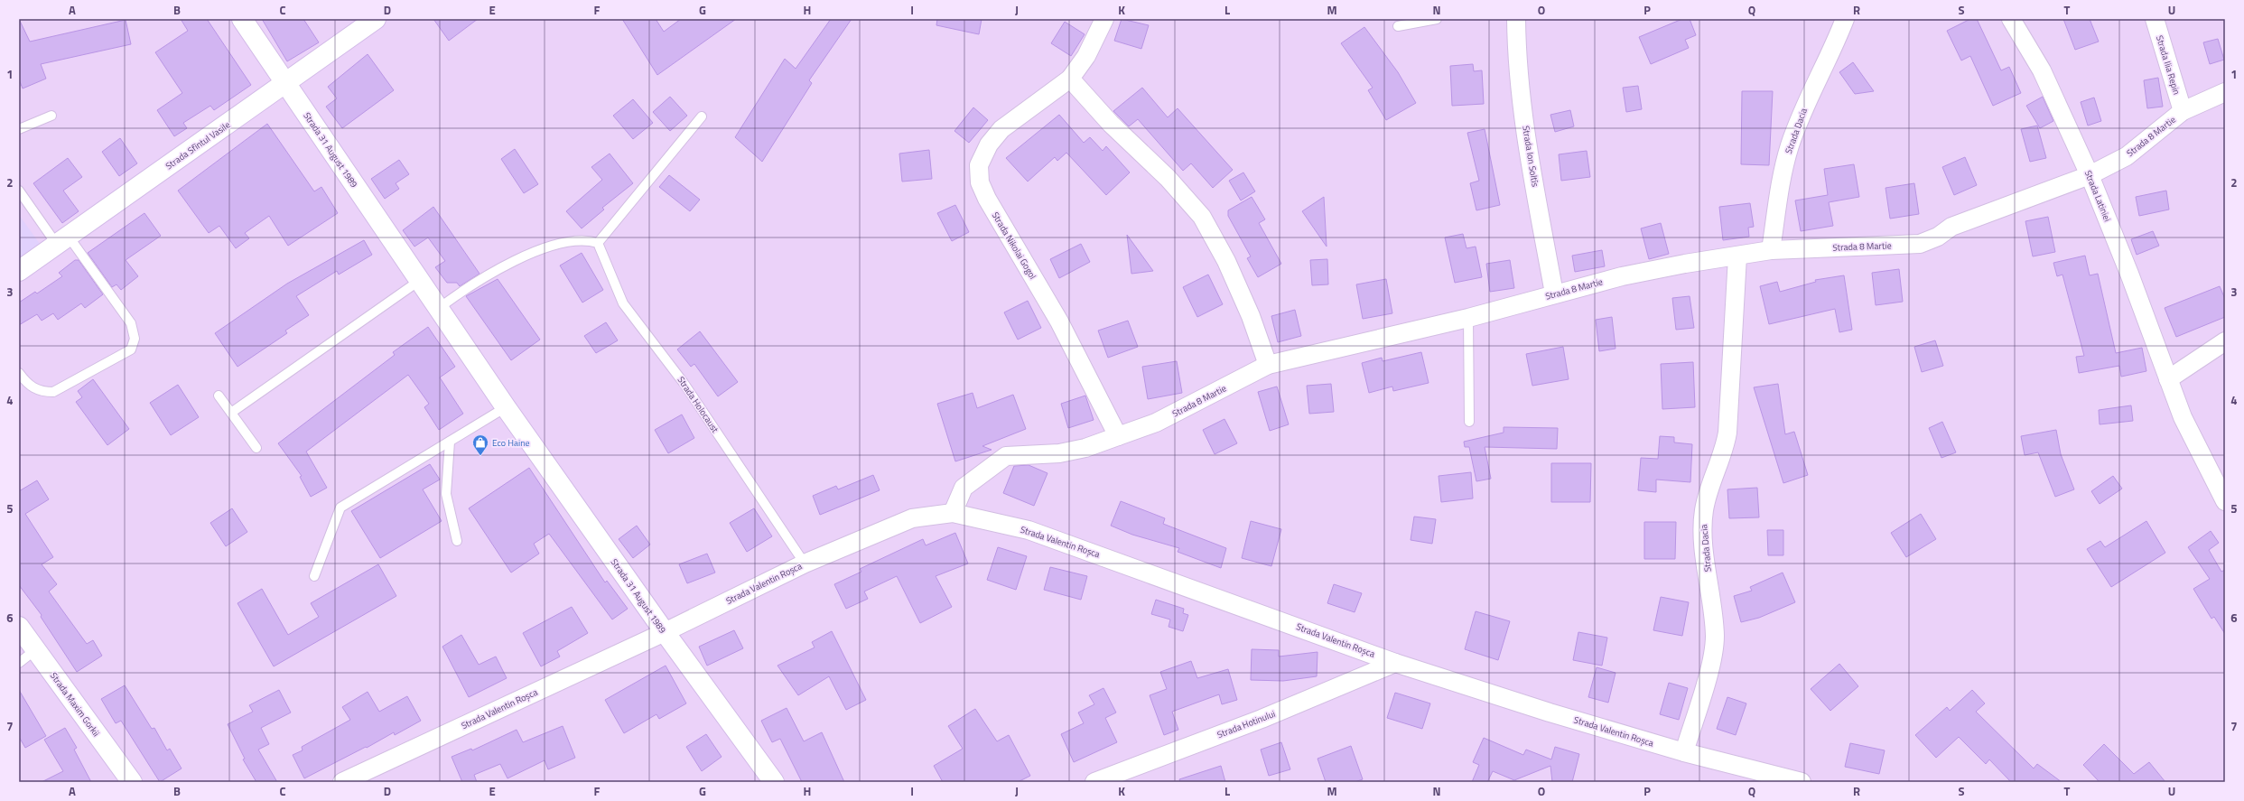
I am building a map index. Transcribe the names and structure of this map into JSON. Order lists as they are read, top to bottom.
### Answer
{
  "streets": {
    "street": [
      "Strada Ilia Repin",
      "Strada Dacia",
      "Strada 8 Martie",
      "Strada Sfîntul Vasile",
      "Strada 31 August 1989",
      "Strada Ion Soltîs",
      "Strada Latiniei",
      "Strada Nikolai Gogol",
      "Strada Valentin Roșca",
      "Strada Maxim Gorkii",
      "Strada Hotinului"
    ],
    "lane": ["Strada Holocaust"]
  },
  "crossings": [
    ["Strada Ilia Repin", "Strada 8 Martie"],
    ["Strada Dacia", "Strada 8 Martie"],
    ["Strada Dacia", "Strada Valentin Roșca"],
    ["Strada 8 Martie", "Strada Ion Soltîs"],
    ["Strada 8 Martie", "Strada Latiniei"],
    ["Strada 8 Martie", "Strada Nikolai Gogol"],
    ["Strada 8 Martie", "Strada Valentin Roșca"],
    ["Strada Sfîntul Vasile", "Strada 31 August 1989"],
    ["Strada 31 August 1989", "Strada Valentin Roșca"],
    ["Strada Holocaust", "Strada Valentin Roșca"],
    ["Strada Valentin Roșca", "Strada Hotinului"]
  ],
  "places": {
    "shop": ["Eco Haine"]
  },
  "grid": {
    "columns": [
      "A",
      "B",
      "C",
      "D",
      "E",
      "F",
      "G",
      "H",
      "I",
      "J",
      "K",
      "L",
      "M",
      "N",
      "O",
      "P",
      "Q",
      "R",
      "S",
      "T",
      "U"
    ],
    "rows": [
      "1",
      "2",
      "3",
      "4",
      "5",
      "6",
      "7"
    ]
  }
}
